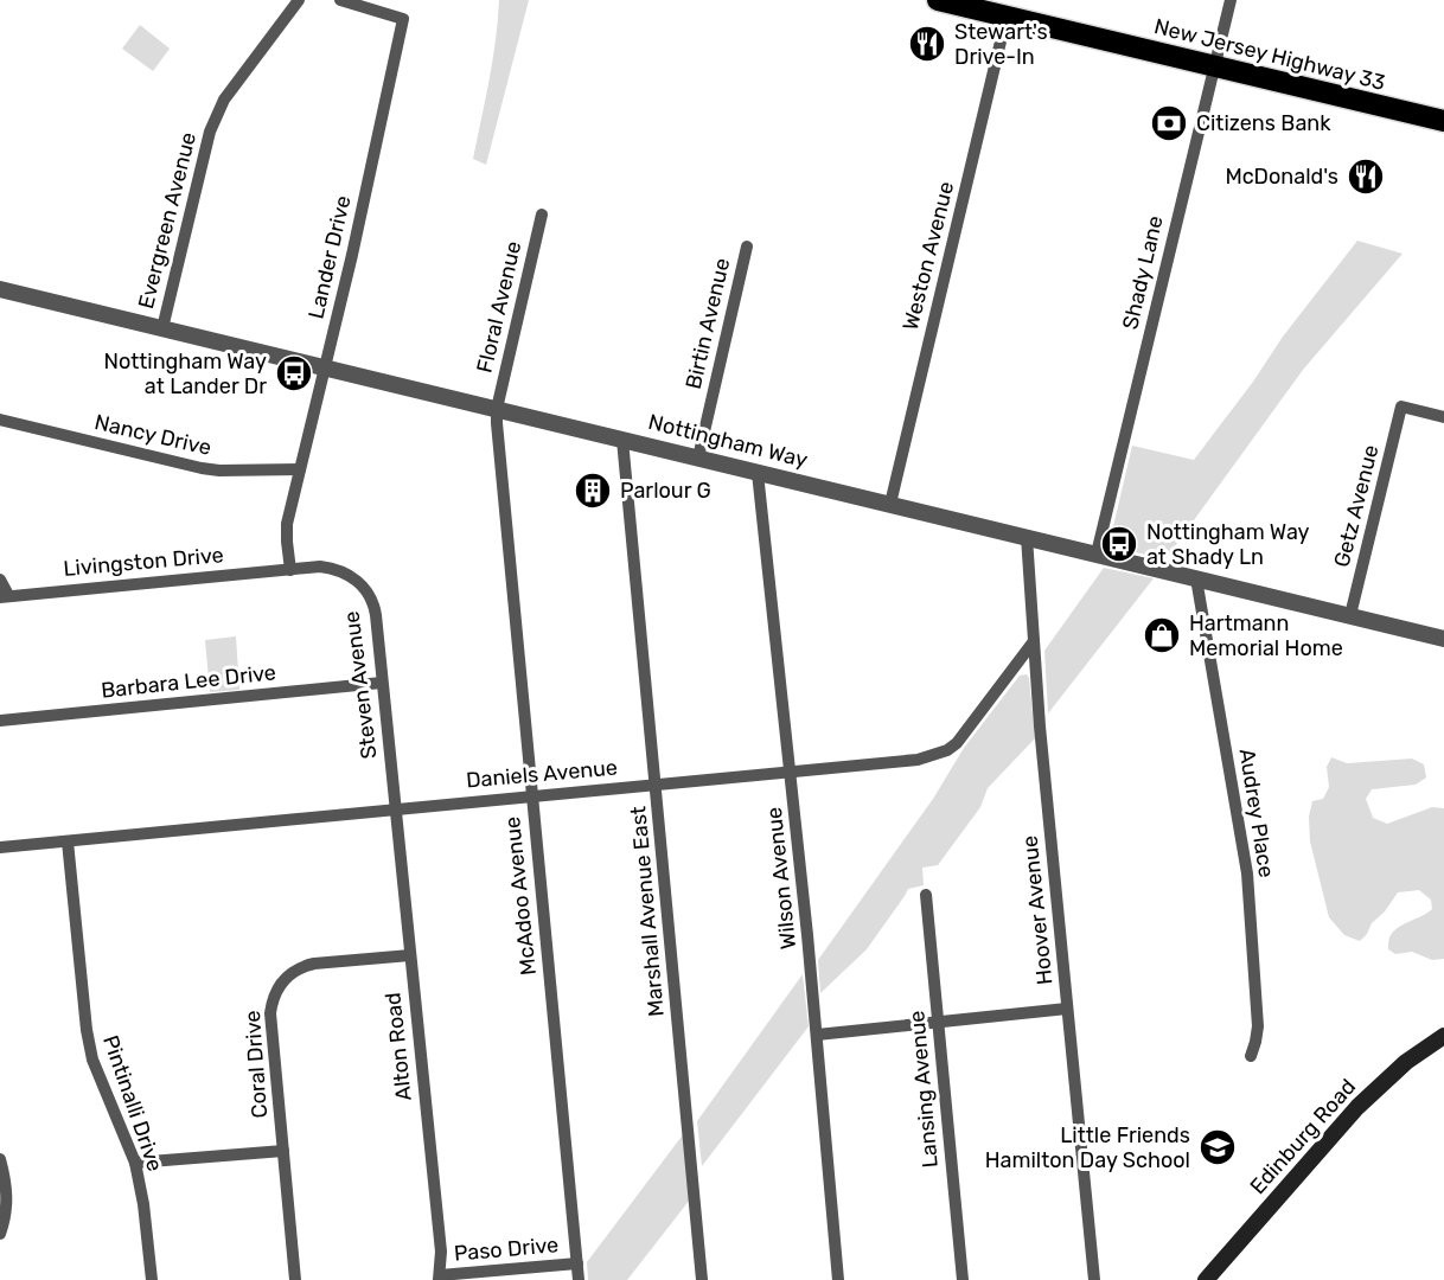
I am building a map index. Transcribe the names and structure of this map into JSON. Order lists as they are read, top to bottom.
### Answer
{
  "streets": {
    "main road": ["New Jersey Highway 33", "Edinburg Road"],
    "street": [
      "Evergreen Avenue",
      "Weston Avenue",
      "Lander Drive",
      "Shady Lane",
      "Floral Avenue",
      "Birtin Avenue",
      "Nancy Drive",
      "Nottingham Way",
      "Getz Avenue",
      "Livingston Drive",
      "Barbara Lee Drive",
      "Steven Avenue",
      "Daniels Avenue",
      "Audrey Place",
      "Wilson Avenue",
      "McAdoo Avenue",
      "Hoover Avenue",
      "Marshall Avenue East",
      "Alton Road",
      "Coral Drive",
      "Lansing Avenue",
      "Pintinalli Drive",
      "Paso Drive"
    ]
  },
  "crossings": [
    ["New Jersey Highway 33", "Weston Avenue"],
    ["New Jersey Highway 33", "Shady Lane"],
    ["Evergreen Avenue", "Nottingham Way"],
    ["Weston Avenue", "Nottingham Way"],
    ["Lander Drive", "Nancy Drive"],
    ["Lander Drive", "Nottingham Way"],
    ["Lander Drive", "Livingston Drive"],
    ["Lander Drive", "Steven Avenue"],
    ["Shady Lane", "Nottingham Way"],
    ["Floral Avenue", "Nottingham Way"],
    ["Floral Avenue", "McAdoo Avenue"],
    ["Birtin Avenue", "Nottingham Way"],
    ["Nottingham Way", "Getz Avenue"],
    ["Nottingham Way", "Audrey Place"],
    ["Nottingham Way", "Wilson Avenue"],
    ["Nottingham Way", "McAdoo Avenue"],
    ["Nottingham Way", "Hoover Avenue"],
    ["Nottingham Way", "Marshall Avenue East"],
    ["Livingston Drive", "Steven Avenue"],
    ["Barbara Lee Drive", "Steven Avenue"],
    ["Steven Avenue", "Daniels Avenue"],
    ["Steven Avenue", "Alton Road"],
    ["Daniels Avenue", "Wilson Avenue"],
    ["Daniels Avenue", "McAdoo Avenue"],
    ["Daniels Avenue", "Hoover Avenue"],
    ["Daniels Avenue", "Marshall Avenue East"],
    ["Daniels Avenue", "Alton Road"],
    ["Daniels Avenue", "Pintinalli Drive"],
    ["McAdoo Avenue", "Paso Drive"],
    ["Alton Road", "Coral Drive"],
    ["Alton Road", "Paso Drive"]
  ],
  "places": {
    "restaurant": ["Stewart's Drive-In", "McDonald's"],
    "bank": ["Citizens Bank"],
    "bus stop": ["Nottingham Way at Lander Dr", "Nottingham Way at Shady Ln"],
    "building": ["Parlour G"],
    "shop": ["Hartmann Memorial Home"],
    "school or university": ["Little Friends Hamilton Day School"]
  }
}
